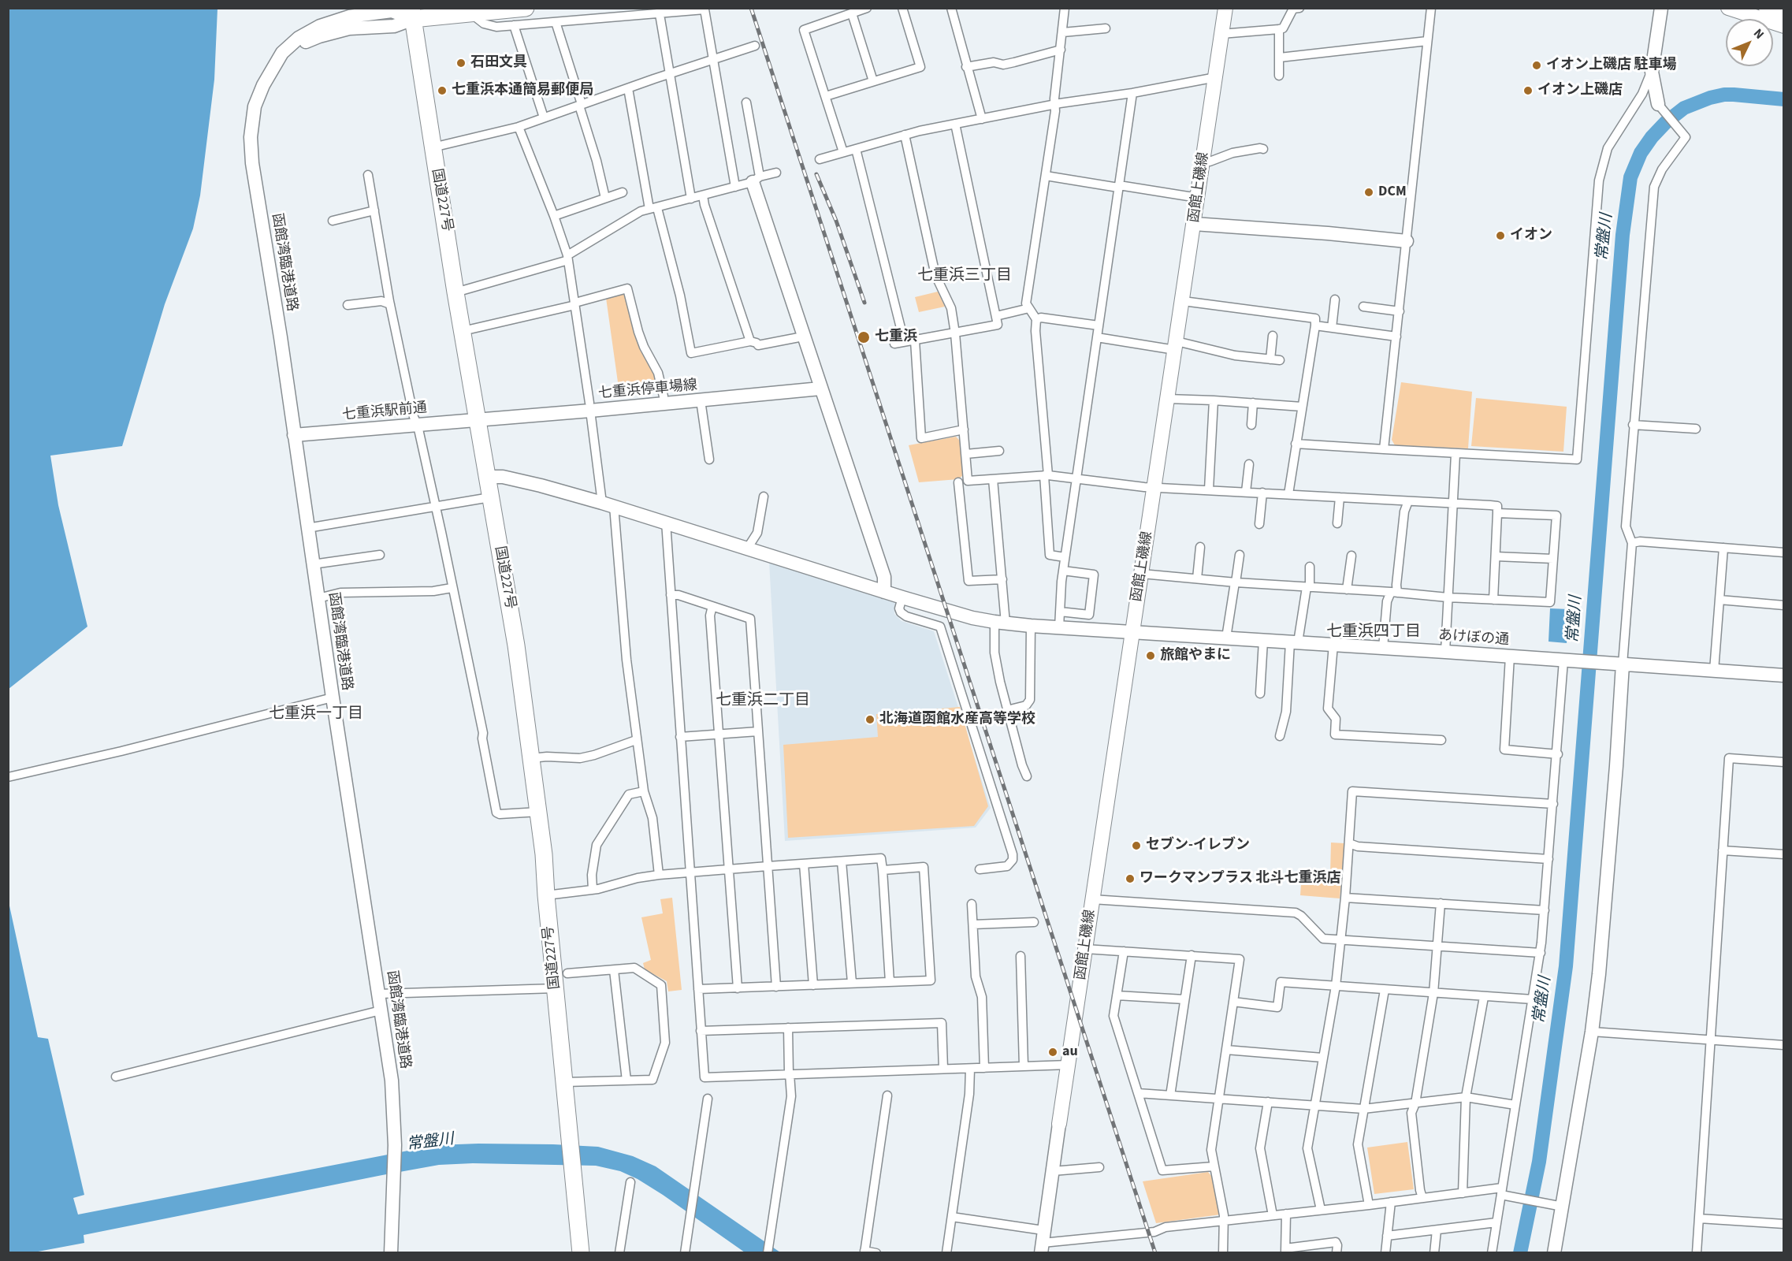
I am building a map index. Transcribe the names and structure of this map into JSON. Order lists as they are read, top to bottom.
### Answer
{
  "streets": {
    "highway": ["国道227号"],
    "main road": ["函館上磯線"],
    "street": [
      "函館湾臨港道路",
      "七重浜停車場線",
      "七重浜駅前通",
      "あけぼの通"
    ]
  },
  "crossings": [
    ["函館上磯線", "あけぼの通"],
    ["国道227号", "函館湾臨港道路"],
    ["国道227号", "七重浜停車場線"],
    ["国道227号", "七重浜駅前通"],
    ["国道227号", "あけぼの通"],
    ["函館湾臨港道路", "七重浜駅前通"],
    ["七重浜停車場線", "七重浜駅前通"]
  ],
  "districts": [
    "七重浜三丁目",
    "七重浜四丁目",
    "七重浜二丁目",
    "七重浜一丁目"
  ],
  "water": ["常盤川"],
  "places": [
    "石田文具",
    "イオン上磯店 駐車場",
    "七重浜本通簡易郵便局",
    "イオン上磯店",
    "DCM",
    "イオン",
    "七重浜",
    "旅館やまに",
    "北海道函館水産高等学校",
    "セブン-イレブン",
    "ワークマンプラス 北斗七重浜店",
    "au"
  ],
  "north": "top right"
}
